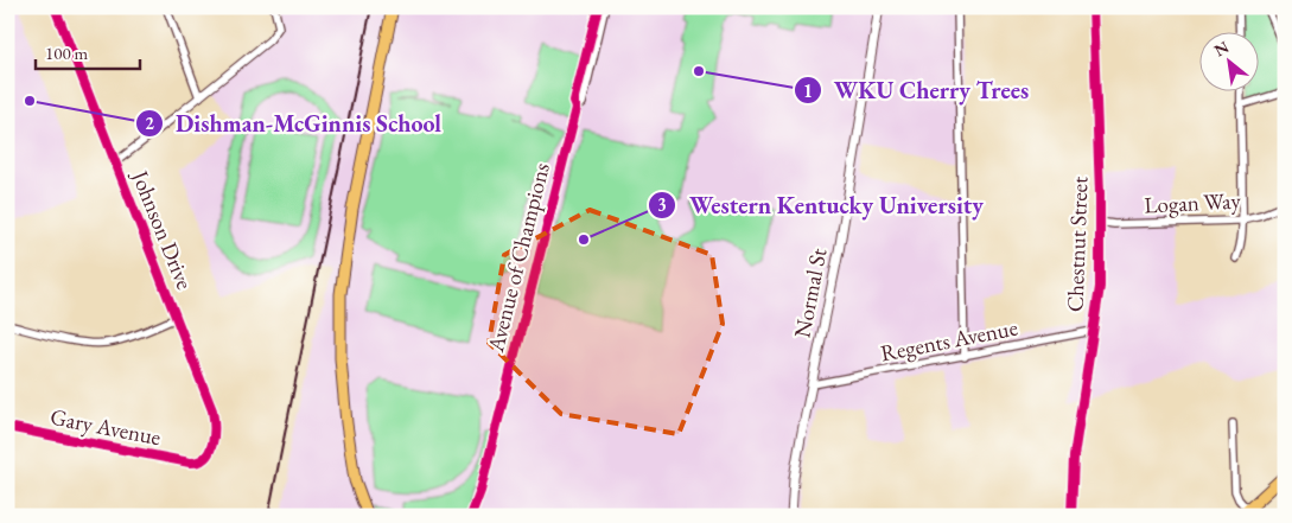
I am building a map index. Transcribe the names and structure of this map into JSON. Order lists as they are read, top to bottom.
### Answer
{
  "streets": {
    "street": [
      "Logan Way",
      "Johnson Drive",
      "Chestnut Street",
      "Avenue of Champions",
      "Normal St",
      "Regents Avenue",
      "Gary Avenue"
    ]
  },
  "crossings": [
    ["Logan Way", "Chestnut Street"],
    ["Johnson Drive", "Gary Avenue"],
    ["Chestnut Street", "Regents Avenue"],
    ["Normal St", "Regents Avenue"]
  ],
  "places": ["WKU Cherry Trees", "Dishman-McGinnis School", "Western Kentucky University"],
  "scale_bar": "100 m",
  "north": "top left"
}
